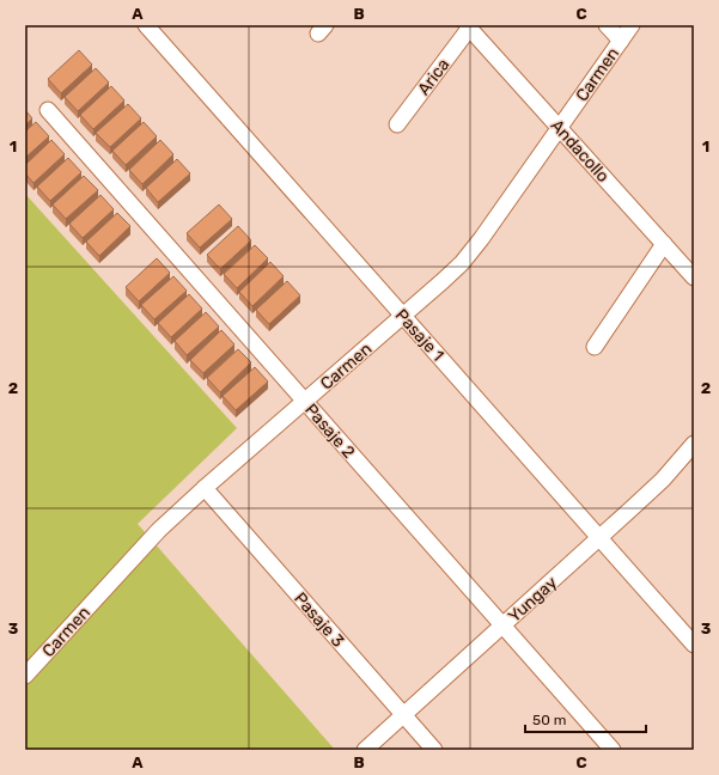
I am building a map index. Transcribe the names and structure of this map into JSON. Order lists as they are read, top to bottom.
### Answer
{
  "streets": {
    "street": [
      "Carmen",
      "Arica",
      "Andacollo",
      "Pasaje 1",
      "Pasaje 2",
      "Yungay",
      "Pasaje 3"
    ]
  },
  "crossings": [
    ["Carmen", "Andacollo"],
    ["Carmen", "Pasaje 1"],
    ["Carmen", "Pasaje 2"],
    ["Carmen", "Pasaje 3"],
    ["Arica", "Andacollo"],
    ["Pasaje 1", "Yungay"],
    ["Pasaje 2", "Yungay"],
    ["Yungay", "Pasaje 3"]
  ],
  "scale_bar": "50 m",
  "grid": {
    "columns": ["A", "B", "C"],
    "rows": ["1", "2", "3"]
  }
}
